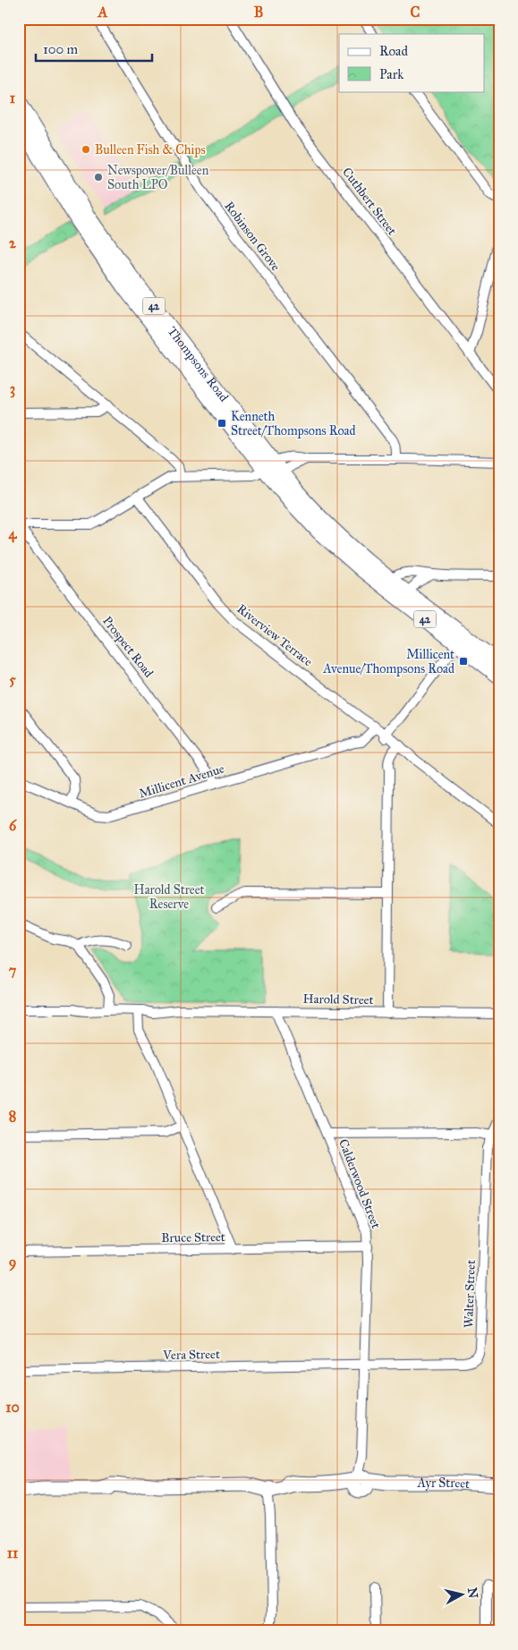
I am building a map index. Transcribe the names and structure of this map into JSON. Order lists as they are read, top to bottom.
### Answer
{
  "streets": {
    "main road": ["42", "Thompsons Road"],
    "street": [
      "Cuthbert Street",
      "Robinson Grove",
      "Riverview Terrace",
      "Prospect Road",
      "Millicent Avenue",
      "Harold Street",
      "Calderwood Street",
      "Bruce Street",
      "Walter Street",
      "Vera Street",
      "Ayr Street"
    ]
  },
  "crossings": [
    ["Riverview Terrace", "Millicent Avenue"],
    ["Prospect Road", "Millicent Avenue"],
    ["Harold Street", "Calderwood Street"],
    ["Calderwood Street", "Bruce Street"],
    ["Calderwood Street", "Walter Street"],
    ["Calderwood Street", "Vera Street"],
    ["Calderwood Street", "Ayr Street"],
    ["Walter Street", "Vera Street"]
  ],
  "parks": ["Harold Street Reserve"],
  "places": {
    "other": ["Bulleen Fish & Chips", "Newspower/Bulleen South LPO"],
    "transit": ["Kenneth Street/Thompsons Road", "Millicent Avenue/Thompsons Road"]
  },
  "legend": ["Road", "Park"],
  "scale_bar": "100 m",
  "north": "right",
  "grid": {
    "columns": ["A", "B", "C"],
    "rows": [
      "1",
      "2",
      "3",
      "4",
      "5",
      "6",
      "7",
      "8",
      "9",
      "10",
      "11"
    ]
  }
}
